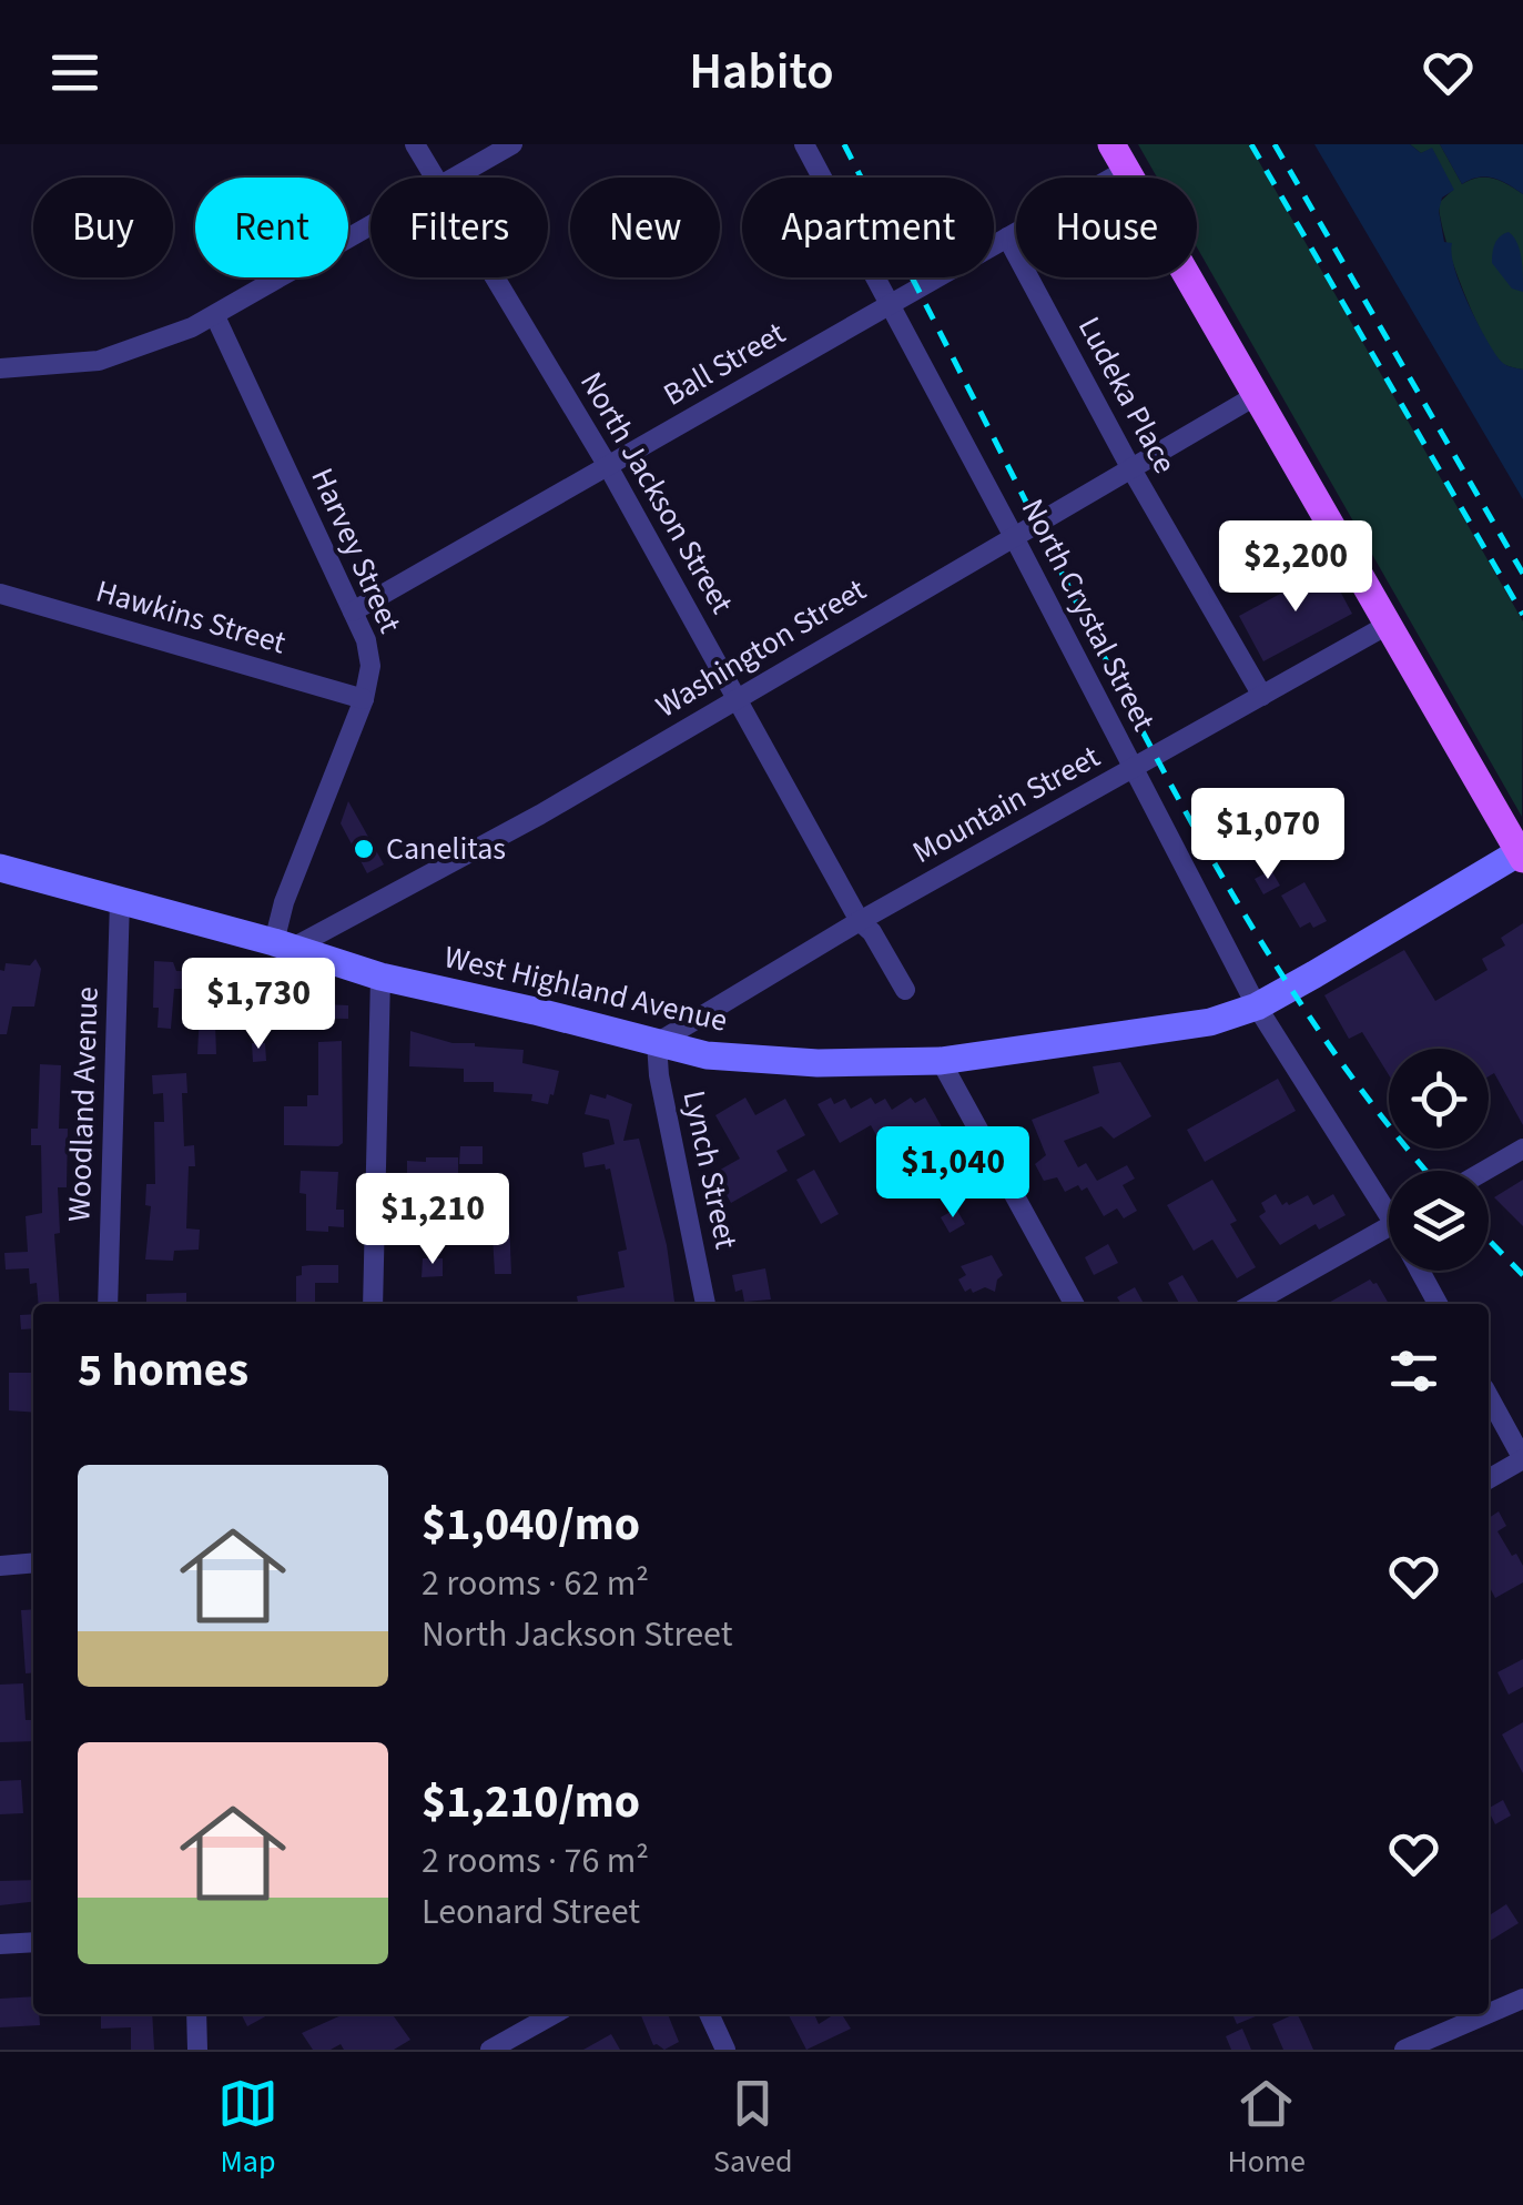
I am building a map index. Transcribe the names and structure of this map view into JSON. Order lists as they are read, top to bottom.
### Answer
{
  "streets": {
    "main road": ["West Highland Avenue"],
    "street": [
      "Ball Street",
      "Ludeka Place",
      "North Jackson Street",
      "Harvey Street",
      "North Crystal Street",
      "Hawkins Street",
      "Washington Street",
      "Mountain Street",
      "Woodland Avenue",
      "Lynch Street"
    ]
  },
  "crossings": [
    ["Ball Street", "Ludeka Place"],
    ["Ball Street", "North Jackson Street"],
    ["Ball Street", "Harvey Street"],
    ["Ball Street", "North Crystal Street"],
    ["Ludeka Place", "Washington Street"],
    ["Ludeka Place", "Mountain Street"],
    ["North Jackson Street", "Washington Street"],
    ["North Jackson Street", "Mountain Street"],
    ["Harvey Street", "Hawkins Street"],
    ["Harvey Street", "Washington Street"],
    ["Harvey Street", "West Highland Avenue"],
    ["North Crystal Street", "Washington Street"],
    ["North Crystal Street", "Mountain Street"],
    ["North Crystal Street", "West Highland Avenue"],
    ["Washington Street", "West Highland Avenue"],
    ["Mountain Street", "West Highland Avenue"],
    ["Mountain Street", "Lynch Street"],
    ["West Highland Avenue", "Woodland Avenue"],
    ["West Highland Avenue", "Lynch Street"]
  ],
  "places": ["Canelitas"],
  "page": {
    "header": "Habito",
    "chip": [
      "Buy",
      "Rent",
      "Filters",
      "New",
      "Apartment",
      "House"
    ],
    "price": [
      "$2,200",
      "$1,070",
      "$1,730",
      "$1,040",
      "$1,210"
    ],
    "heading": "5 homes",
    "list": [
      {
        "name": "$1,040/mo",
        "note": "2 rooms · 62 m² · North Jackson Street"
      },
      {
        "name": "$1,210/mo",
        "note": "2 rooms · 76 m² · Leonard Street"
      }
    ],
    "tabs": ["Map", "Saved", "Home"]
  }
}
